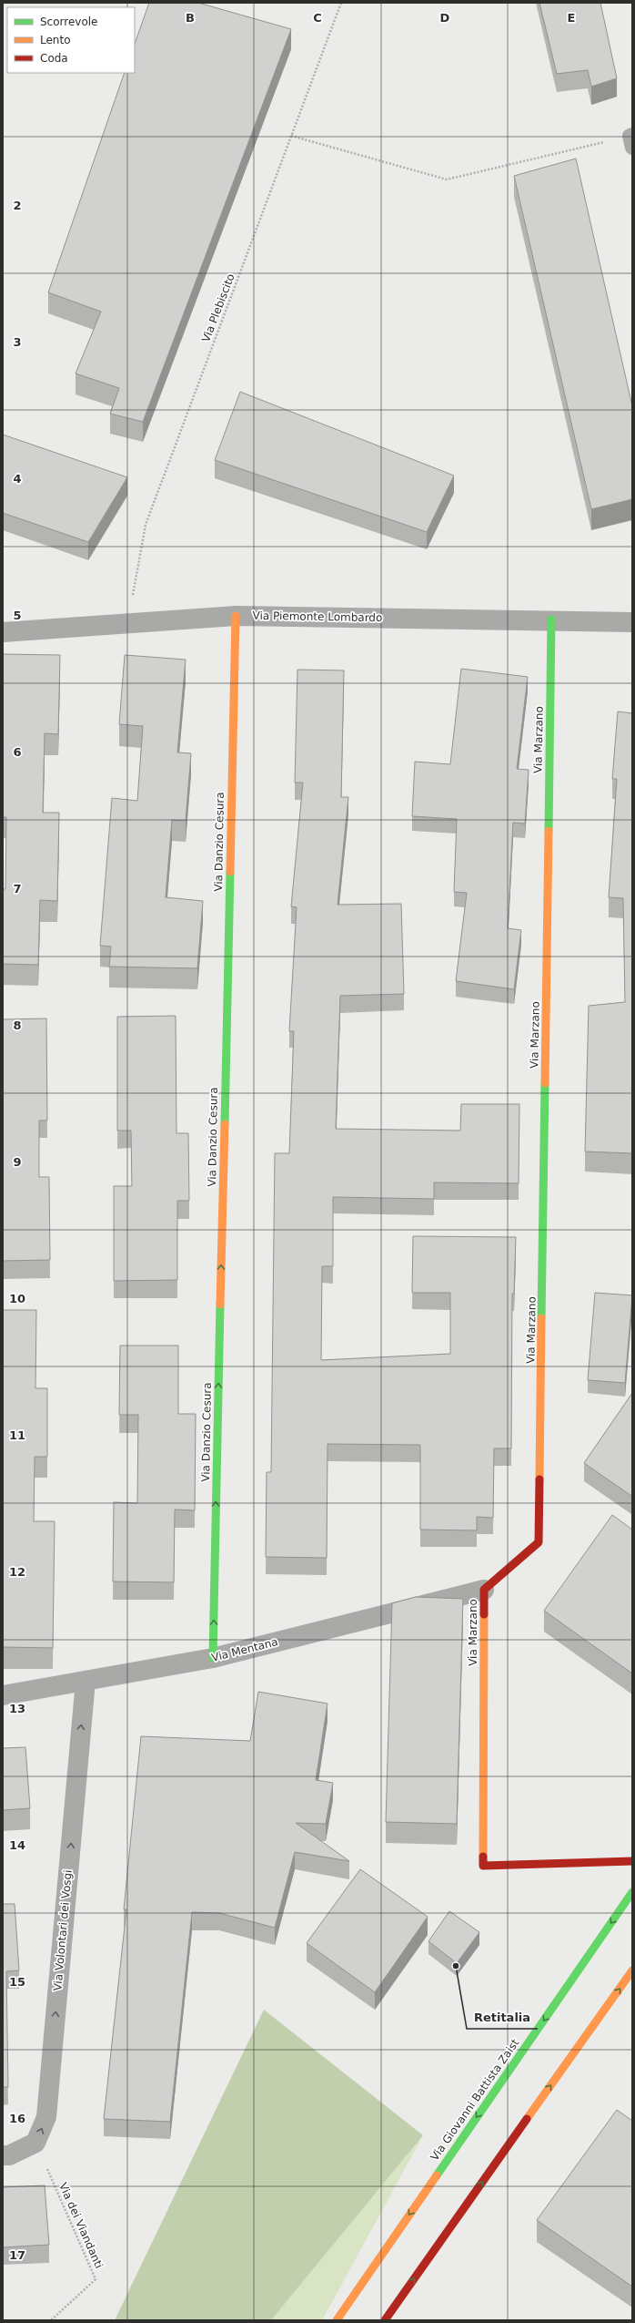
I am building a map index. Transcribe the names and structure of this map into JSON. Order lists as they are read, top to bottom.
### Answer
{
  "streets": {
    "street": [
      "Via Piemonte Lombardo",
      "Via Marzano",
      "Via Danzio Cesura",
      "Via Mentana",
      "Via Volontari dei Vosgi",
      "Via Giovanni Battista Zaist"
    ],
    "path": ["Via Plebiscito", "Via dei Viandanti"]
  },
  "crossings": [
    ["Via Plebiscito", "Via Piemonte Lombardo"],
    ["Via Piemonte Lombardo", "Via Marzano"],
    ["Via Piemonte Lombardo", "Via Danzio Cesura"],
    ["Via Marzano", "Via Mentana"],
    ["Via Danzio Cesura", "Via Mentana"],
    ["Via Mentana", "Via Volontari dei Vosgi"],
    ["Via Volontari dei Vosgi", "Via dei Viandanti"]
  ],
  "one_way": ["Via Danzio Cesura", "Via Volontari dei Vosgi"],
  "places": ["Retitalia"],
  "legend": ["Scorrevole", "Lento", "Coda"],
  "grid": {
    "columns": [
      "B",
      "C",
      "D",
      "E"
    ],
    "rows": [
      "2",
      "3",
      "4",
      "5",
      "6",
      "7",
      "8",
      "9",
      "10",
      "11",
      "12",
      "13",
      "14",
      "15",
      "16",
      "17"
    ]
  }
}
